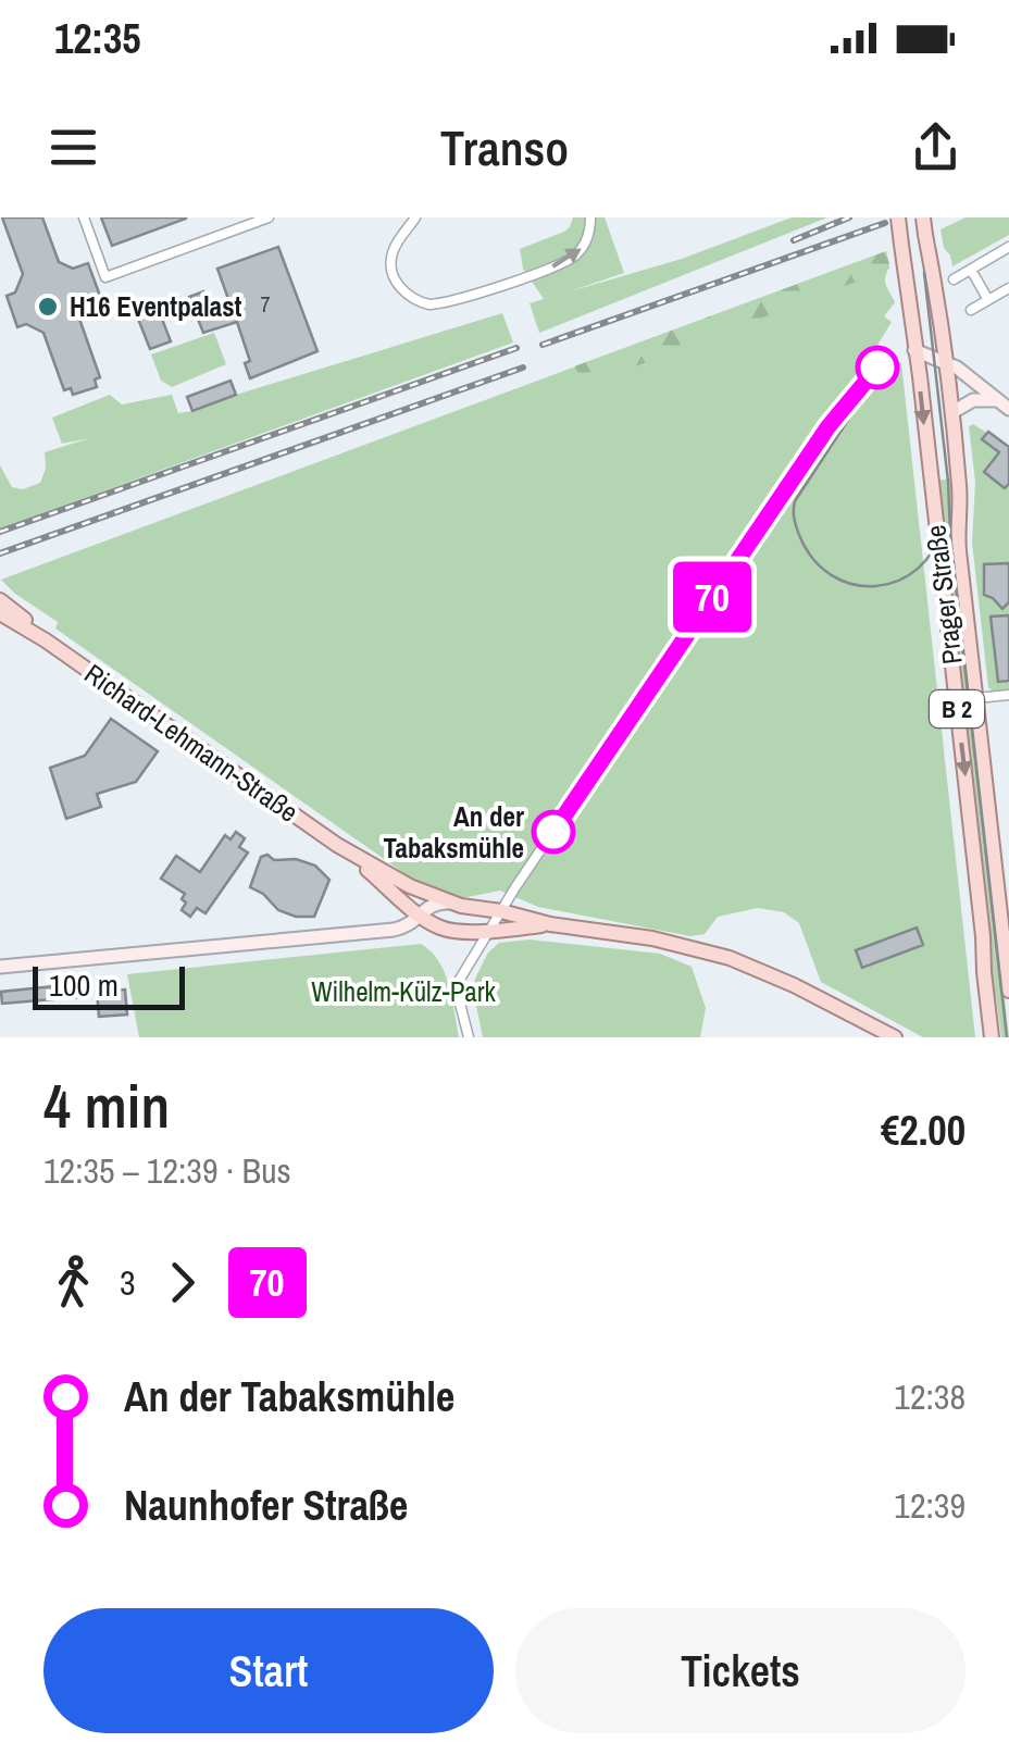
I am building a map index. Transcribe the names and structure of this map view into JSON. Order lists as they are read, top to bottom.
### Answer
{
  "streets": {
    "main road": ["Prager Straße", "B 2", "Richard-Lehmann-Straße"]
  },
  "parks": ["Wilhelm-Külz-Park"],
  "places": ["H16 Eventpalast", "An der Tabaksmühle"],
  "lines": ["bus line 70"],
  "house_numbers": ["7"],
  "scale_bar": "100 m",
  "page": {
    "status": "12:35",
    "header": "Transo",
    "on_map": "70",
    "scale": "100 m",
    "heading": ["4 min", "12:35 – 12:39 · Bus", "€2.00"],
    "legs": ["3", "70"],
    "list": [
      {
        "name": "An der Tabaksmühle",
        "value": "12:38"
      },
      {
        "name": "Naunhofer Straße",
        "value": "12:39"
      }
    ],
    "buttons": ["Start", "Tickets"]
  }
}
